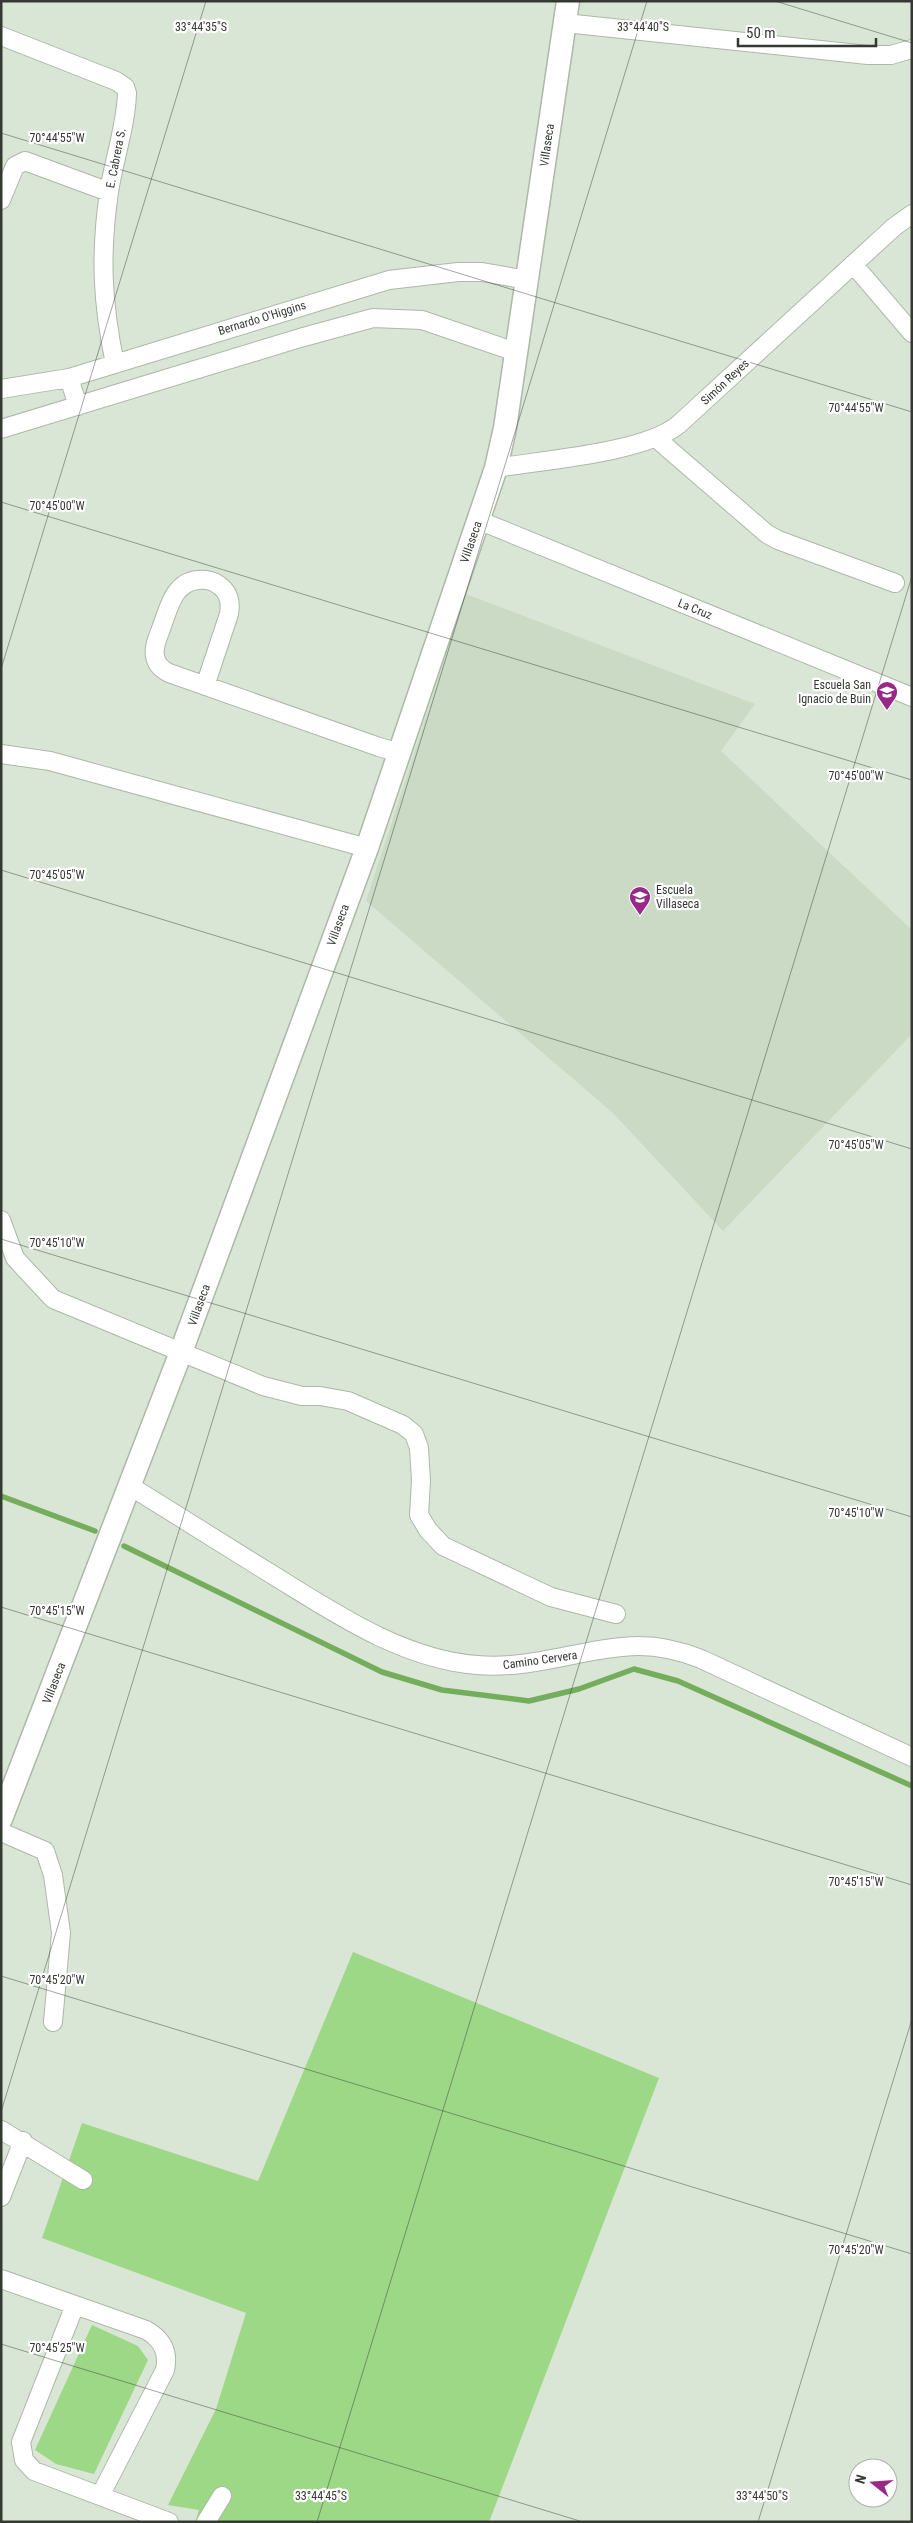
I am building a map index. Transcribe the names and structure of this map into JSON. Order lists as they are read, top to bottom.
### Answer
{
  "streets": {
    "main road": ["Villaseca"],
    "street": [
      "E. Cabrera S.",
      "Bernardo O'Higgins",
      "Simón Reyes",
      "La Cruz",
      "Camino Cervera"
    ]
  },
  "crossings": [
    ["Villaseca", "Bernardo O'Higgins"],
    ["Villaseca", "Simón Reyes"],
    ["Villaseca", "La Cruz"],
    ["Villaseca", "Camino Cervera"],
    ["E. Cabrera S.", "Bernardo O'Higgins"]
  ],
  "places": {
    "school or university": ["Escuela San Ignacio de Buin", "Escuela Villaseca"]
  },
  "scale_bar": "50 m",
  "north": "left",
  "coordinates": [
    "33°44'35\"S",
    "33°44'40\"S",
    "70°44'55\"W",
    "70°45'00\"W",
    "70°45'05\"W",
    "70°45'10\"W",
    "70°45'15\"W",
    "70°45'20\"W",
    "70°45'25\"W",
    "33°44'45\"S",
    "33°44'50\"S"
  ]
}
